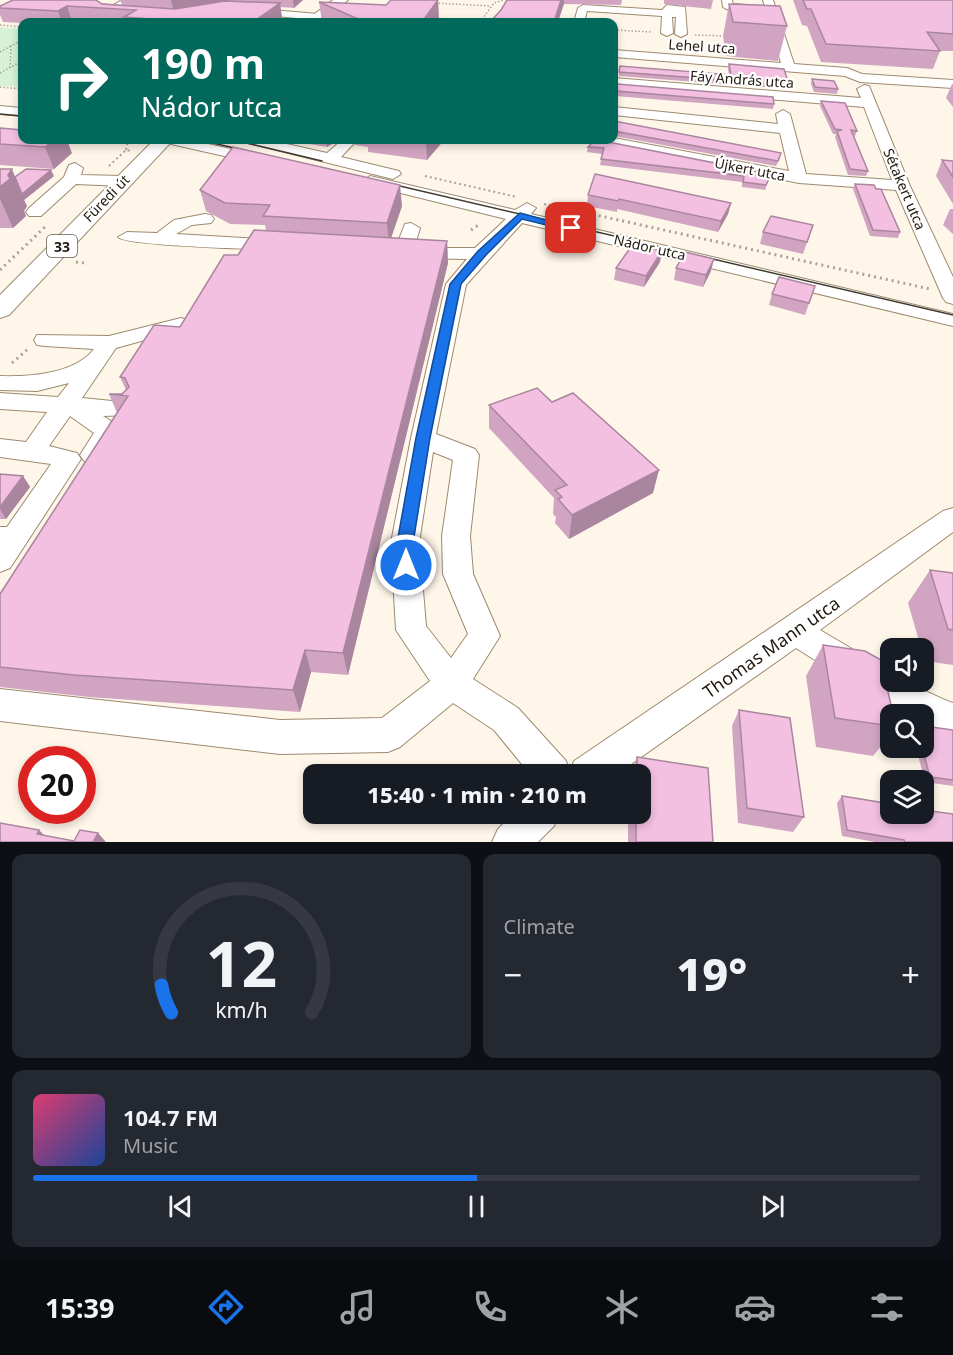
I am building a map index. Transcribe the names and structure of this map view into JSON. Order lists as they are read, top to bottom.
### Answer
{
  "streets": {
    "main road": ["Füredi út", "33"],
    "street": [
      "Lehel utca",
      "Fáy András utca",
      "Újkert utca",
      "Sétakert utca",
      "Nádor utca",
      "Thomas Mann utca"
    ]
  },
  "crossings": [
    ["Lehel utca", "Sétakert utca"],
    ["Fáy András utca", "Sétakert utca"],
    ["Újkert utca", "Sétakert utca"]
  ],
  "page": {
    "turn": ["190 m", "Nádor utca"],
    "limit": "20",
    "trip": "15:40 · 1 min · 210 m",
    "tile": "Climate",
    "heat": ["−", "19°", "+"],
    "song": ["104.7 FM", "Music"],
    "tabs": "15:39",
    "gauge": ["12", "km/h"]
  }
}
